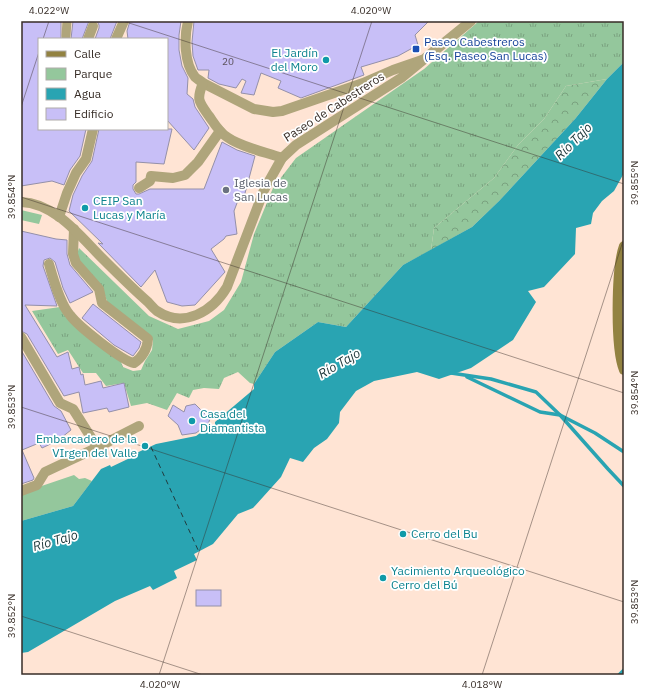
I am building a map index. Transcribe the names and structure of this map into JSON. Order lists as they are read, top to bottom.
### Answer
{
  "streets": {
    "street": ["Paseo de Cabestreros"]
  },
  "water": ["Río Tajo"],
  "places": {
    "transit": ["Paseo Cabestreros (Esq. Paseo San Lucas)"],
    "other": [
      "El Jardín del Moro",
      "Iglesia de San Lucas",
      "CEIP San Lucas y María",
      "Casa del Diamantista",
      "Embarcadero de la VIrgen del Valle",
      "Cerro del Bu",
      "Yacimiento Arqueológico Cerro del Bú"
    ]
  },
  "house_numbers": ["20"],
  "legend": [
    "Calle",
    "Parque",
    "Agua",
    "Edificio"
  ],
  "coordinates": [
    "4.022°W",
    "4.020°W",
    "39.855°N",
    "39.854°N",
    "39.853°N",
    "39.852°N",
    "4.018°W"
  ]
}
